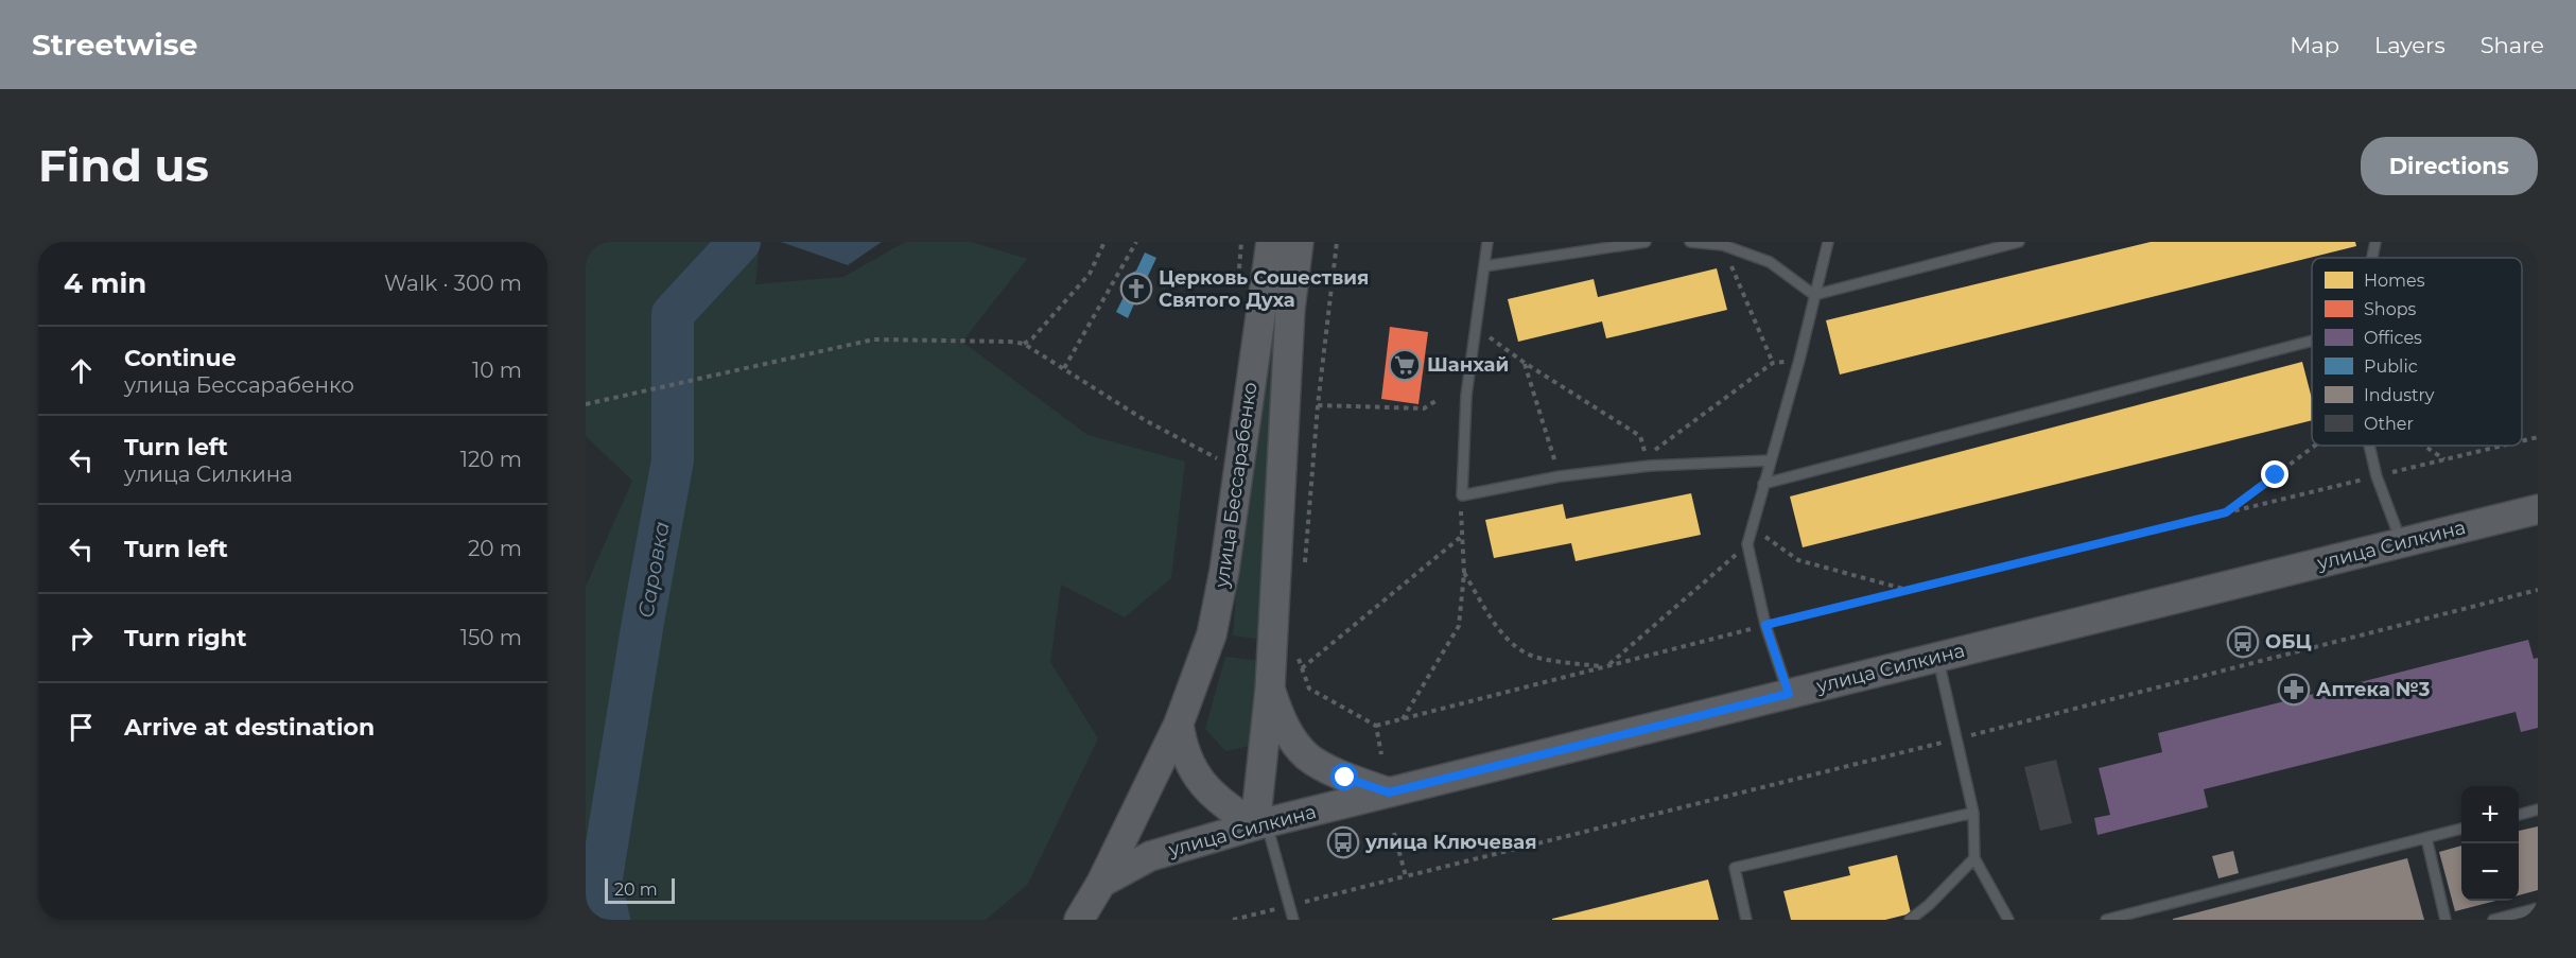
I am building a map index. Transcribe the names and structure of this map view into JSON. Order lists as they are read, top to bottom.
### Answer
{
  "streets": {
    "main road": ["улица Бессарабенко", "улица Силкина"]
  },
  "crossings": [
    ["улица Бессарабенко", "улица Силкина"]
  ],
  "water": ["Саровка"],
  "places": {
    "church": ["Церковь Сошествия Святого Духа"],
    "supermarket": ["Шанхай"],
    "bus stop": ["ОБЦ", "улица Ключевая"],
    "pharmacy": ["Аптека №3"]
  },
  "legend": [
    "Homes",
    "Shops",
    "Offices",
    "Public",
    "Industry",
    "Other"
  ],
  "scale_bar": "20 m",
  "page": {
    "header": "Streetwise",
    "nav": ["Map", "Layers", "Share"],
    "buttons": "Directions",
    "title": "Find us",
    "heading": ["4 min", "Walk · 300 m"],
    "list": [
      ["Continue", "улица Бессарабенко", "10 m"],
      ["Turn left", "улица Силкина", "120 m"],
      ["Turn left", "20 m"],
      ["Turn right", "150 m"],
      "Arrive at destination"
    ],
    "map_buttons": ["+", "−"],
    "scale": "20 m"
  }
}
